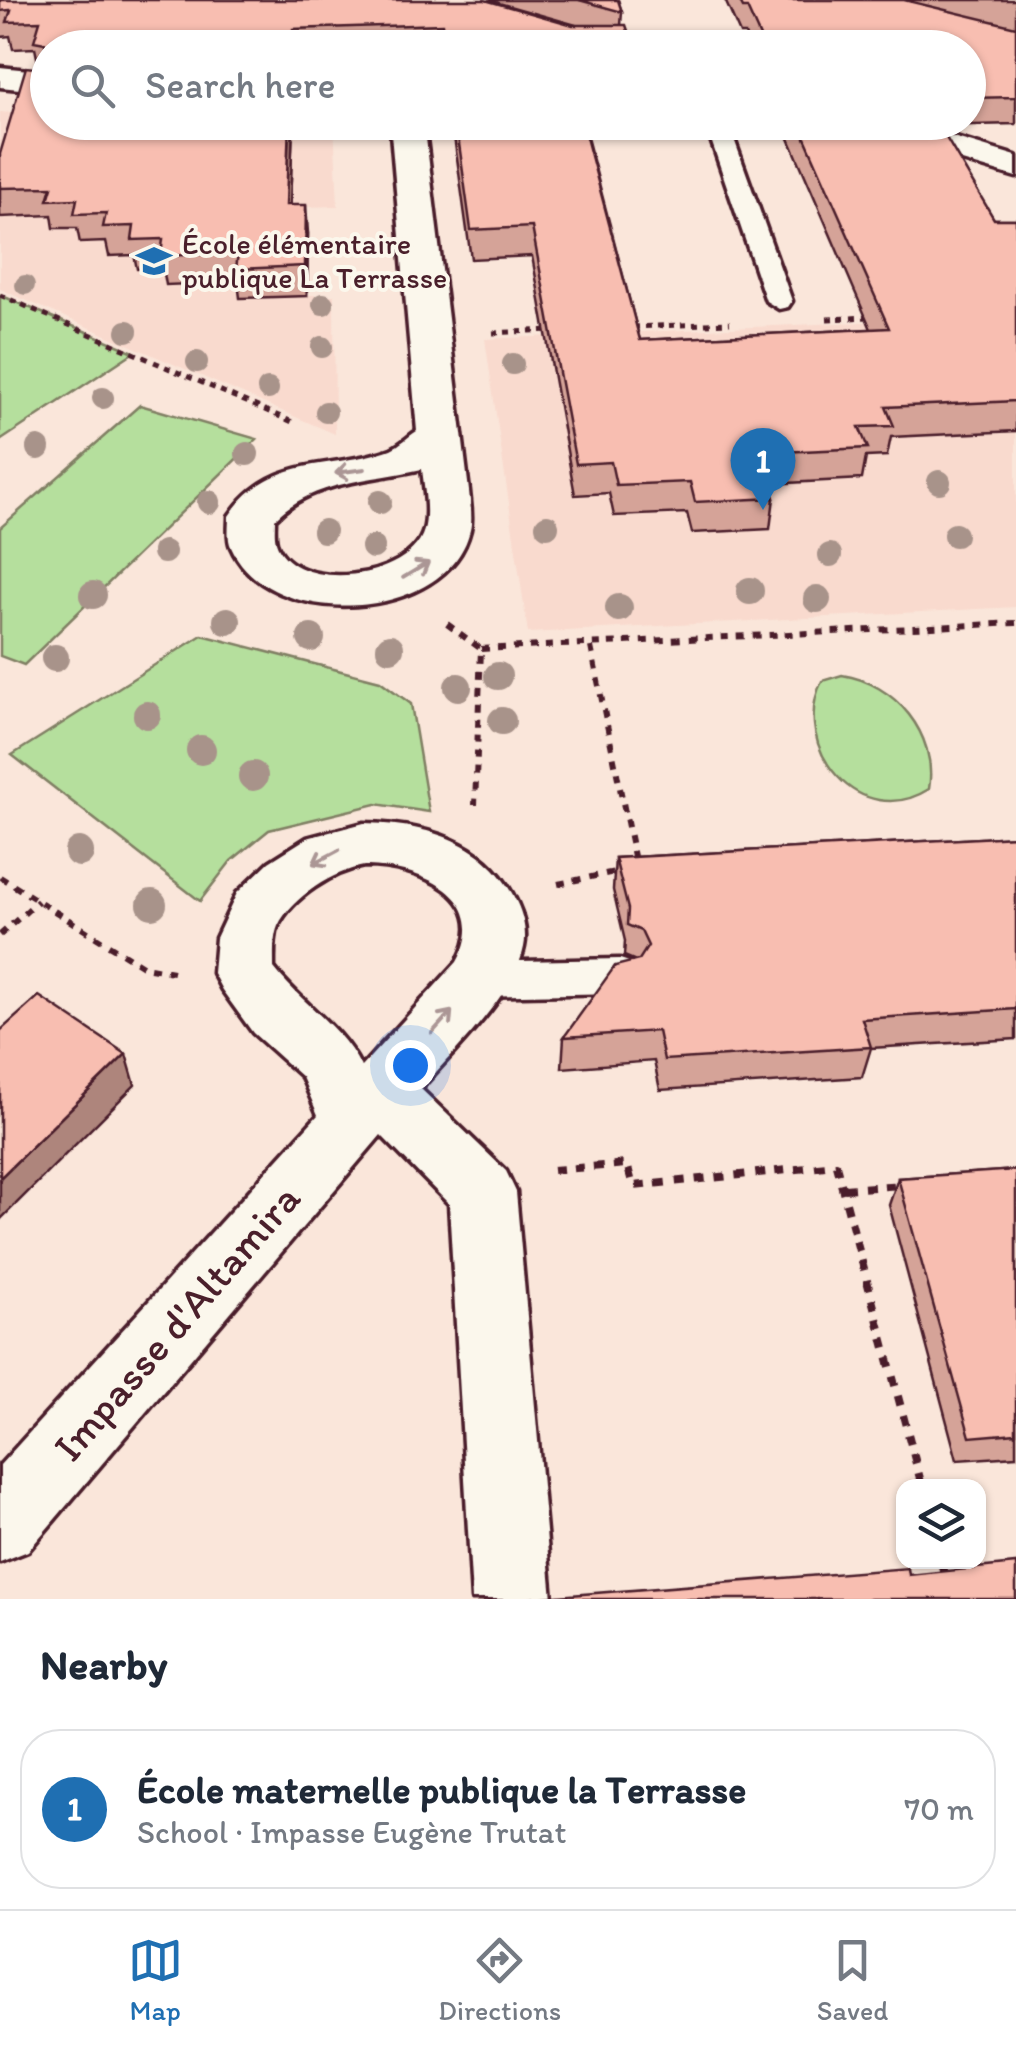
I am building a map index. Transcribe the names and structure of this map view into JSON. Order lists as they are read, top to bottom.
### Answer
{
  "streets": {
    "street": ["Impasse d'Altamira"]
  },
  "places": {
    "school or university": ["École élémentaire publique La Terrasse"]
  },
  "page": {
    "search": "Search here",
    "pins": "1",
    "heading": "Nearby",
    "list": [
      {
        "mark": "1",
        "name": "École maternelle publique la Terrasse",
        "note": "School · Impasse Eugène Trutat",
        "value": "70 m"
      }
    ],
    "nav": ["Map", "Directions", "Saved"]
  }
}
